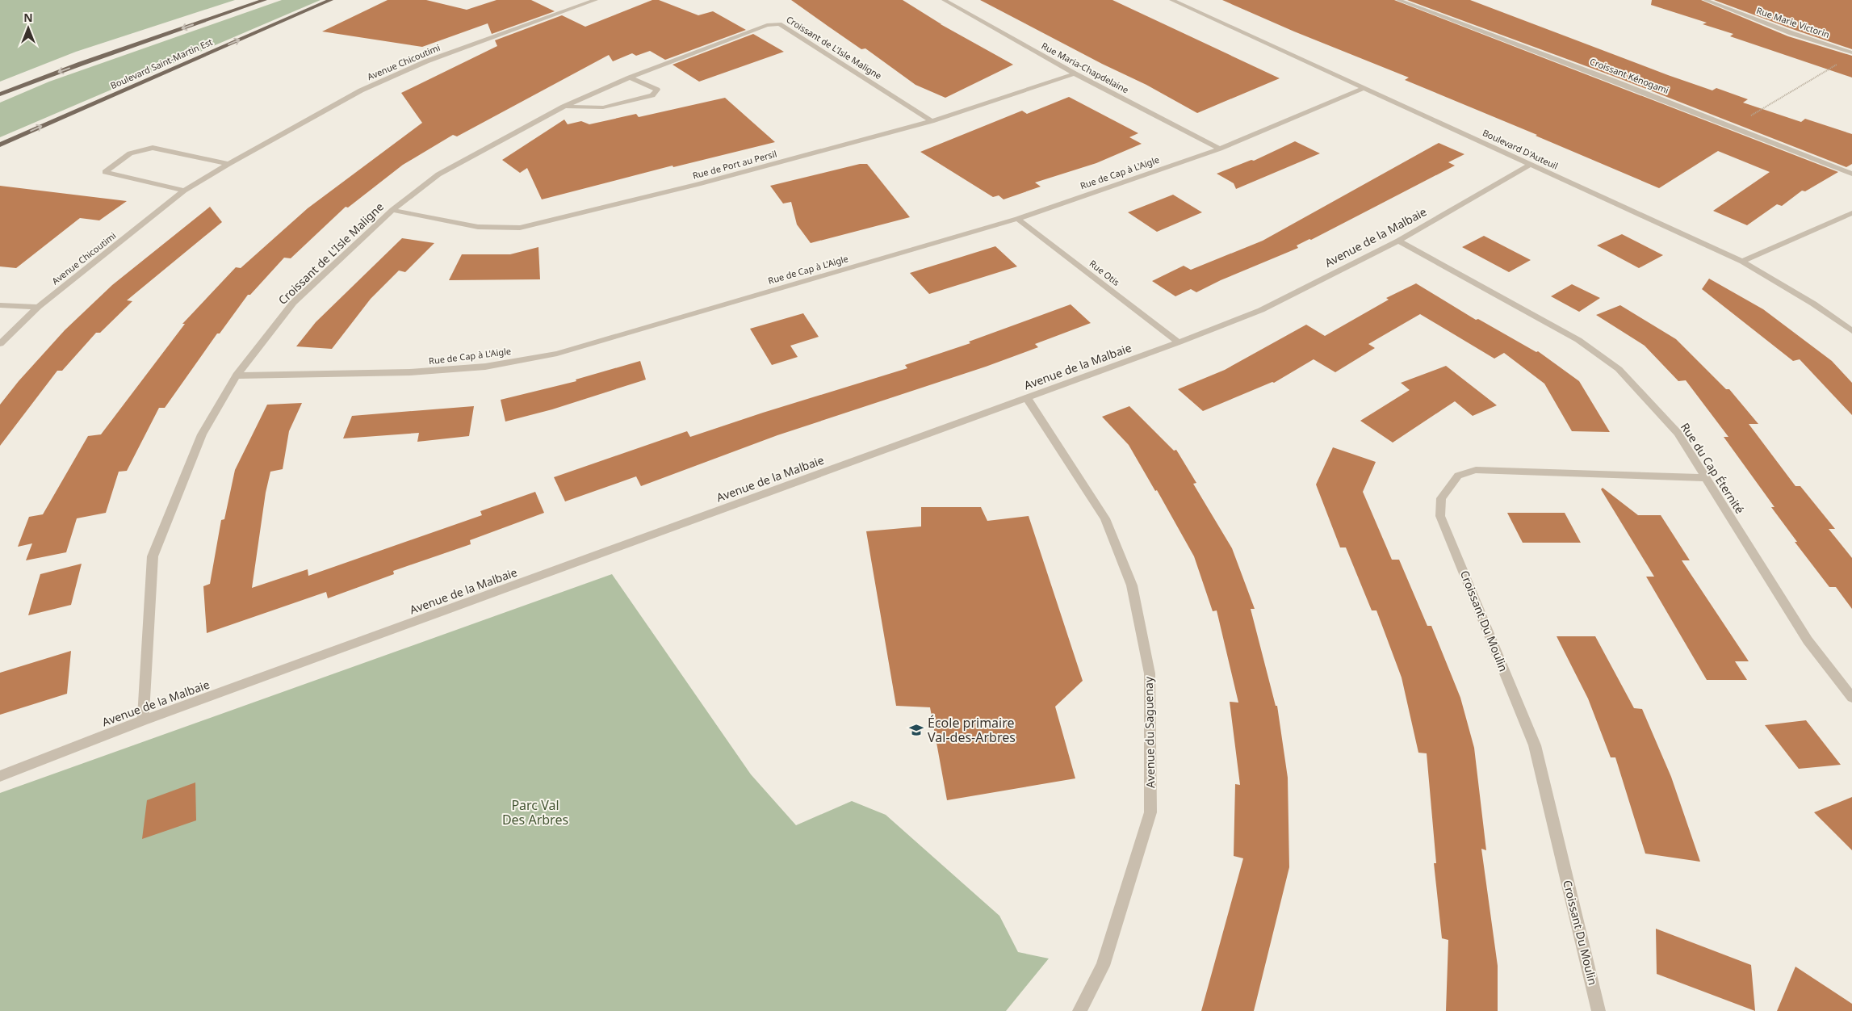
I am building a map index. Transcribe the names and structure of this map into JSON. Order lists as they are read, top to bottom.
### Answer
{
  "streets": {
    "main road": ["Boulevard Saint-Martin Est"],
    "street": [
      "Rue Marie Victorin",
      "Croissant de L'Isle Maligne",
      "Avenue Chicoutimi",
      "Rue Maria-Chapdelaine",
      "Croissant Kénogami",
      "Boulevard D'Auteuil",
      "Rue de Port au Persil",
      "Rue de Cap à L'Aigle",
      "Avenue de la Malbaie",
      "Rue Otis",
      "Rue du Cap Éternité",
      "Croissant Du Moulin",
      "Avenue du Saguenay"
    ]
  },
  "crossings": [
    ["Croissant de L'Isle Maligne", "Rue de Port au Persil"],
    ["Croissant de L'Isle Maligne", "Rue de Cap à L'Aigle"],
    ["Croissant de L'Isle Maligne", "Avenue de la Malbaie"],
    ["Rue Maria-Chapdelaine", "Rue de Port au Persil"],
    ["Rue Maria-Chapdelaine", "Rue de Cap à L'Aigle"],
    ["Boulevard D'Auteuil", "Rue de Cap à L'Aigle"],
    ["Boulevard D'Auteuil", "Avenue de la Malbaie"],
    ["Rue de Cap à L'Aigle", "Rue Otis"],
    ["Avenue de la Malbaie", "Rue Otis"],
    ["Avenue de la Malbaie", "Rue du Cap Éternité"],
    ["Avenue de la Malbaie", "Avenue du Saguenay"],
    ["Rue du Cap Éternité", "Croissant Du Moulin"]
  ],
  "parks": ["Parc Val Des Arbres"],
  "places": {
    "school or university": ["École primaire Val-des-Arbres"]
  },
  "north": "top"
}
